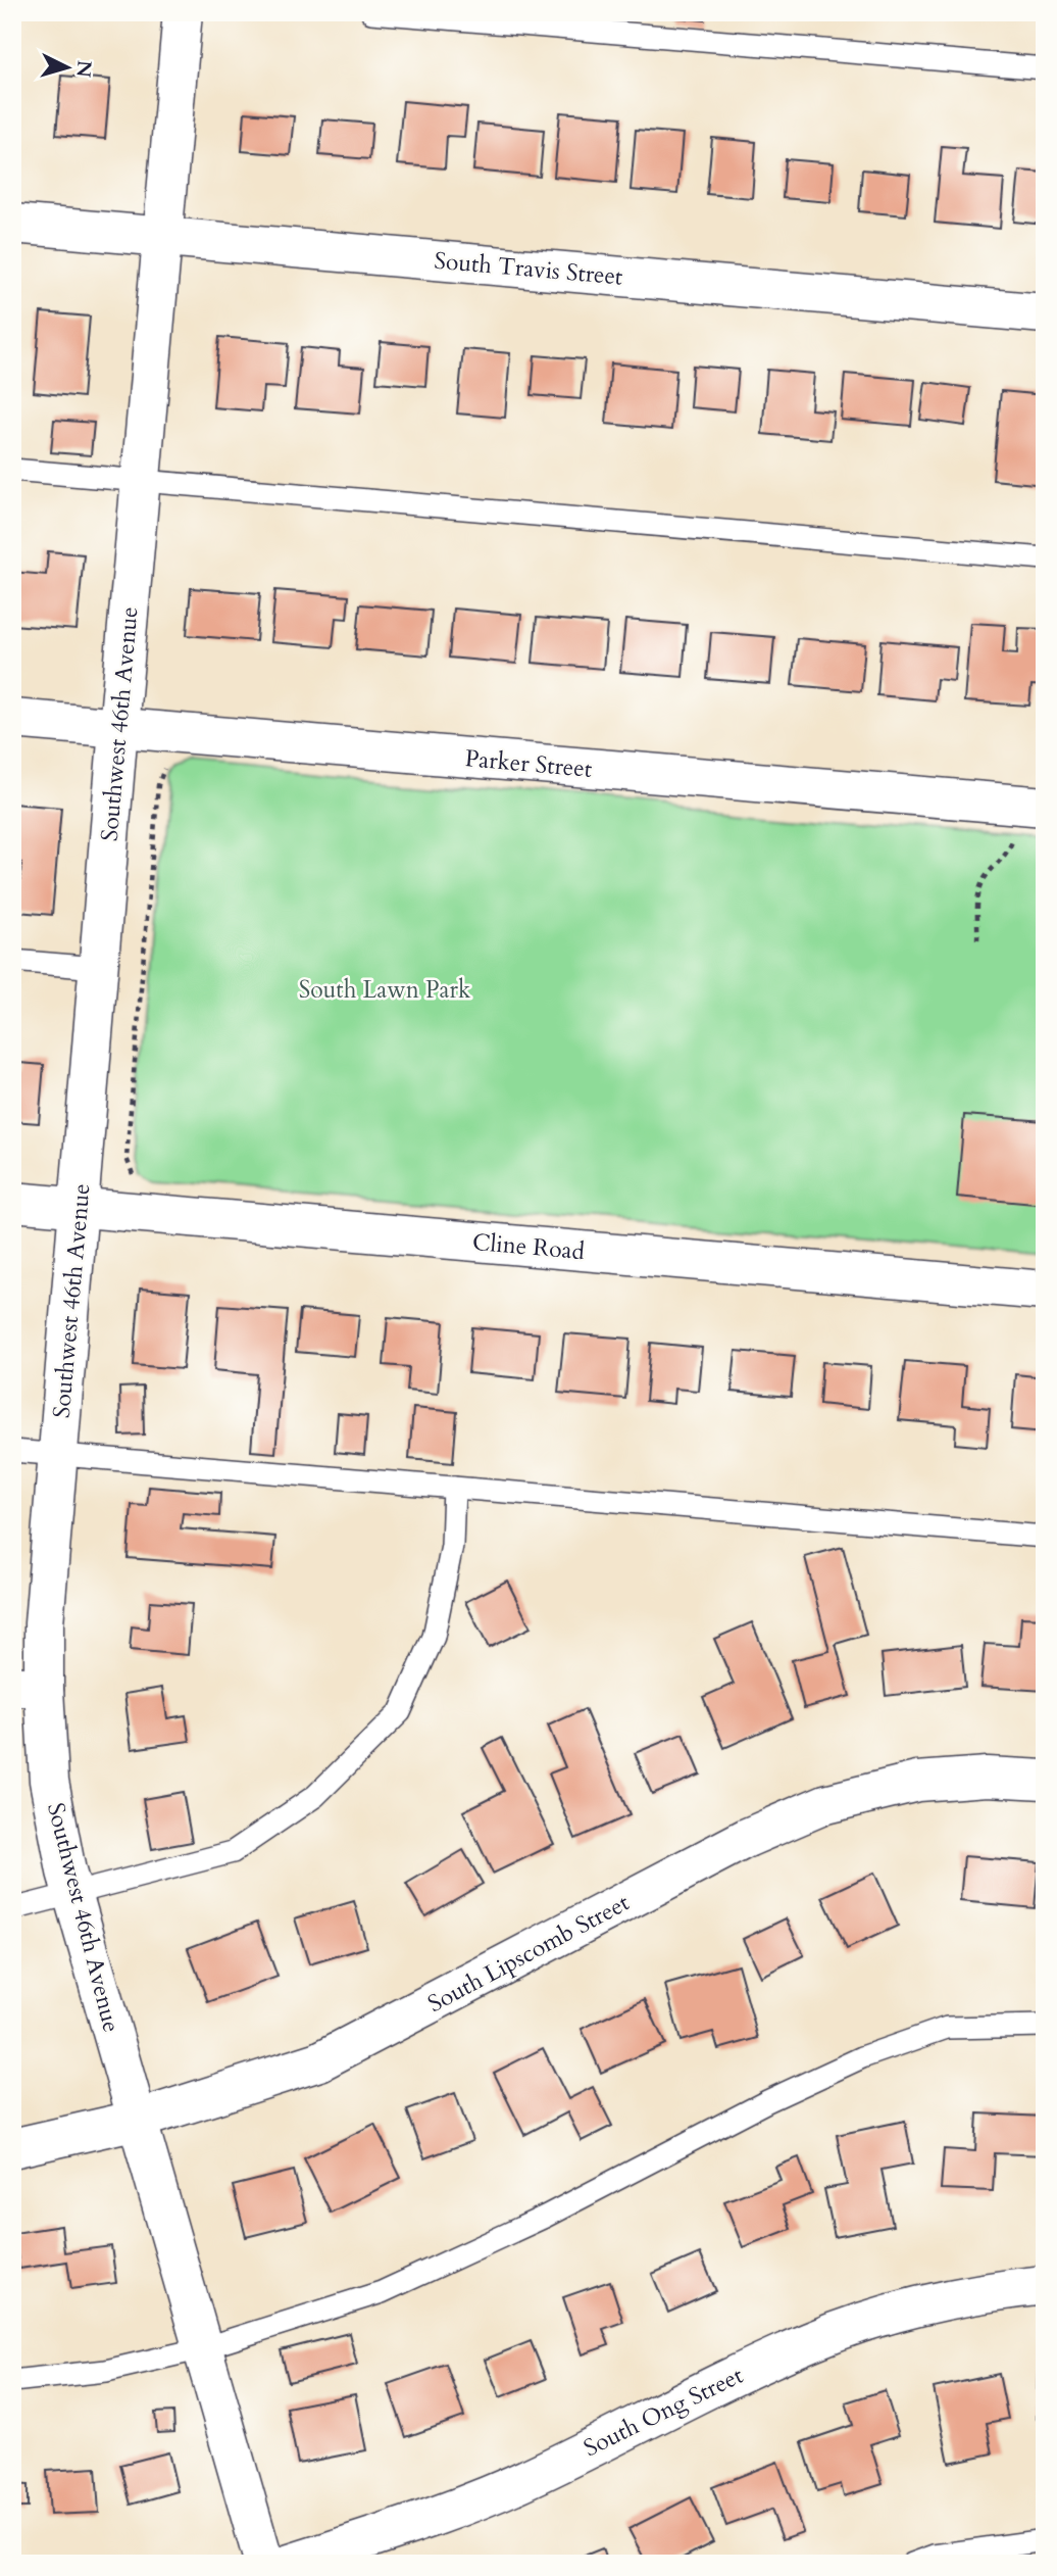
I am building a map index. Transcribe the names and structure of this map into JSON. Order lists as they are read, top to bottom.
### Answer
{
  "streets": {
    "street": [
      "South Travis Street",
      "Southwest 46th Avenue",
      "Parker Street",
      "Cline Road",
      "South Lipscomb Street",
      "South Ong Street"
    ]
  },
  "crossings": [
    ["South Travis Street", "Southwest 46th Avenue"],
    ["Southwest 46th Avenue", "Parker Street"],
    ["Southwest 46th Avenue", "Cline Road"],
    ["Southwest 46th Avenue", "South Lipscomb Street"]
  ],
  "parks": ["South Lawn Park"],
  "north": "right"
}
